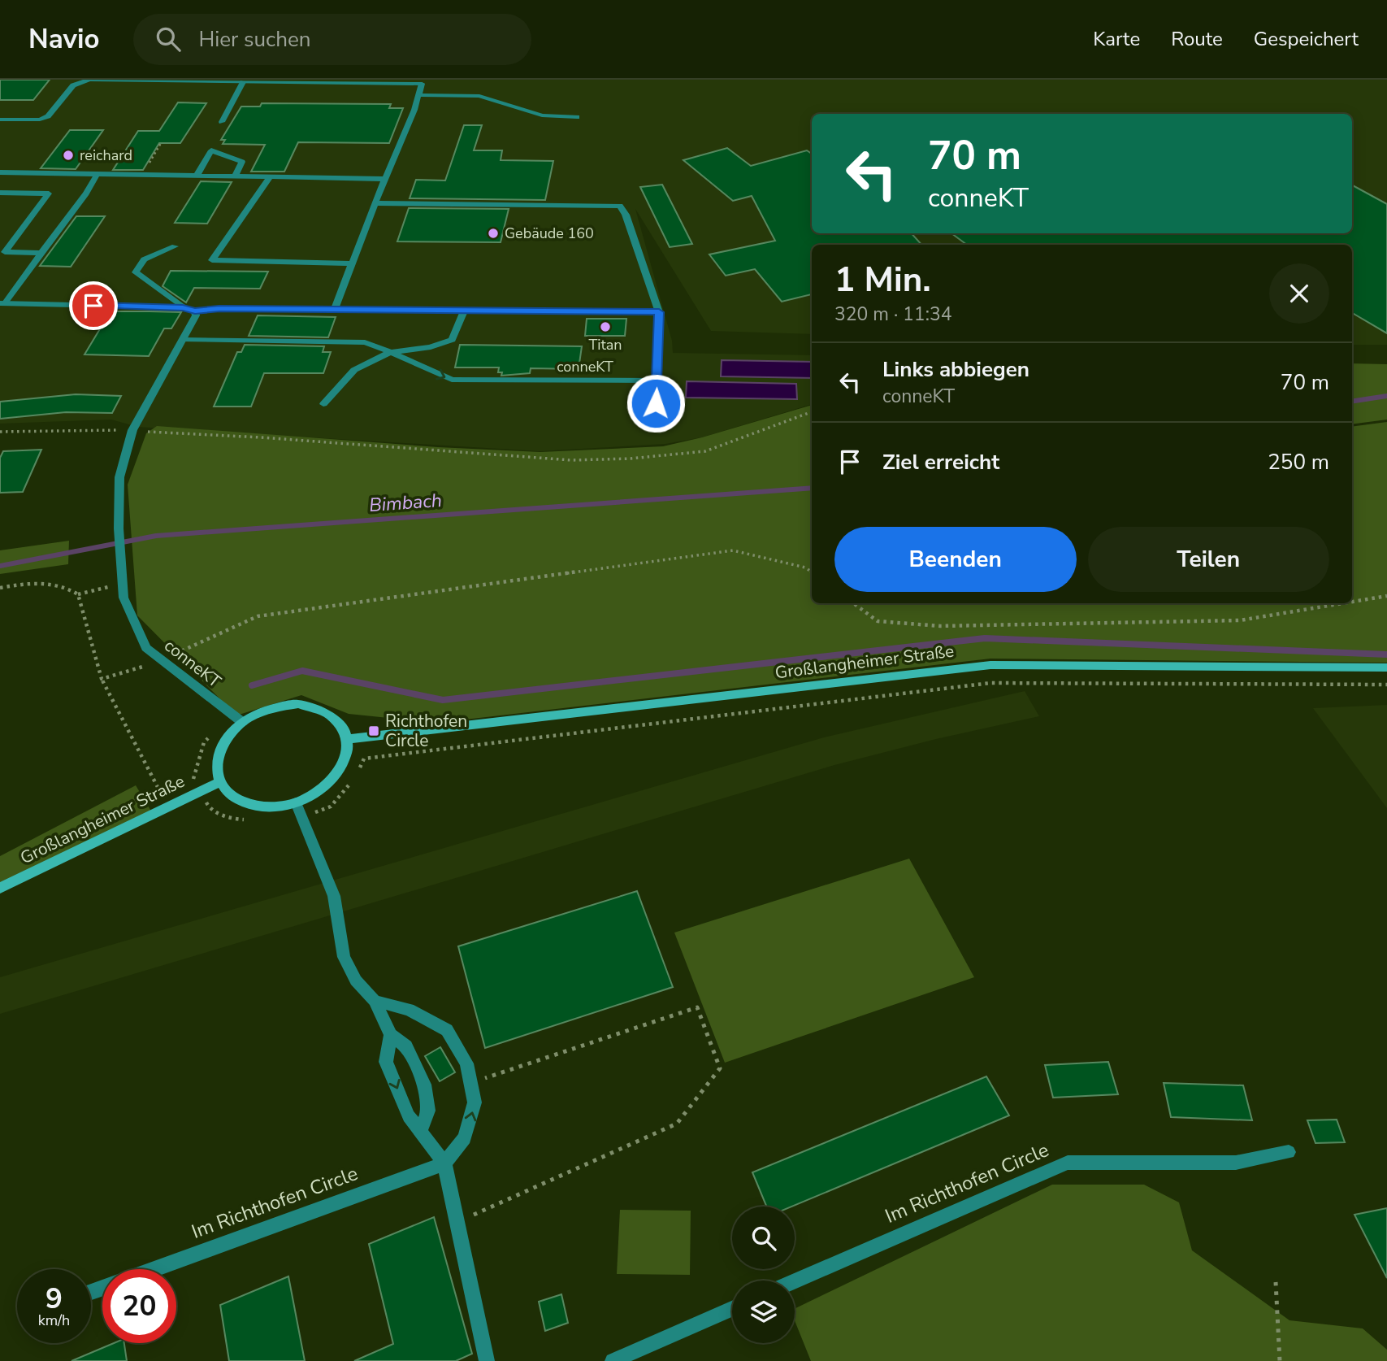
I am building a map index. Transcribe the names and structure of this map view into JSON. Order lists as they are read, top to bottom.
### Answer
{
  "streets": {
    "main road": ["Großlangheimer Straße"],
    "street": ["conneKT", "Im Richthofen Circle"]
  },
  "crossings": [
    ["conneKT", "Großlangheimer Straße"]
  ],
  "water": ["Bimbach"],
  "places": {
    "other": ["reichard", "Gebäude 160", "Titan"],
    "transit": ["Richthofen Circle"]
  },
  "page": {
    "header": "Navio",
    "search": "Hier suchen",
    "nav": ["Karte", "Route", "Gespeichert"],
    "turn": ["70 m", "conneKT"],
    "heading": ["1 Min.", "320 m · 11:34"],
    "list": [
      {
        "name": "Links abbiegen",
        "note": "conneKT",
        "value": "70 m"
      },
      {
        "name": "Ziel erreicht",
        "value": "250 m"
      }
    ],
    "buttons": ["Beenden", "Teilen"],
    "speed": "9 km/h",
    "limit": "20"
  }
}
